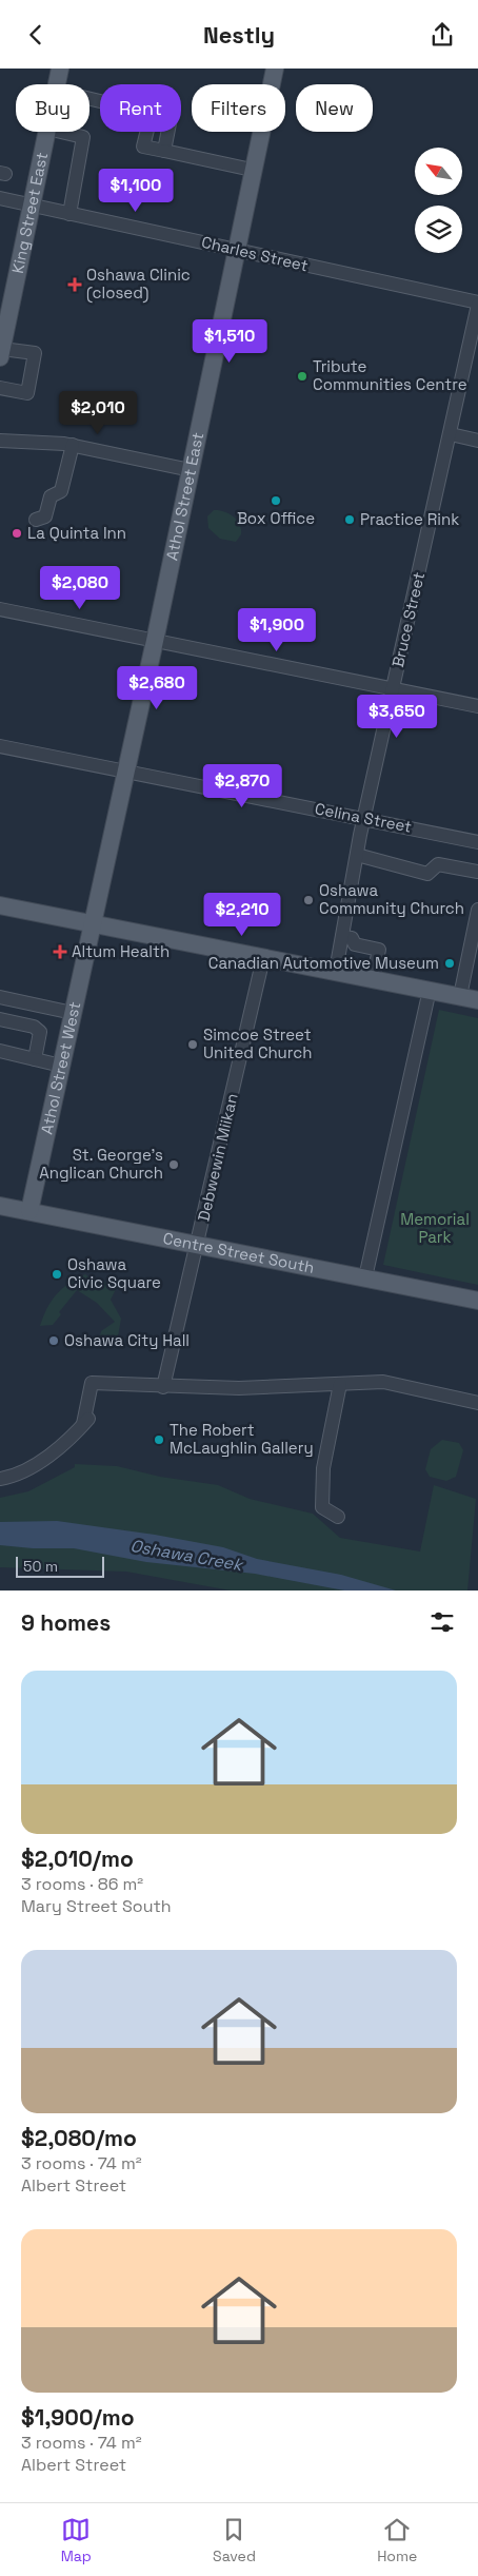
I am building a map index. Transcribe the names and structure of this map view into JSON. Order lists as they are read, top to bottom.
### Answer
{
  "streets": {
    "main road": [
      "King Street East",
      "Athol Street East",
      "Athol Street West",
      "Centre Street South"
    ],
    "street": [
      "Charles Street",
      "Bruce Street",
      "Celina Street",
      "Debwewin Miikan"
    ]
  },
  "crossings": [
    ["King Street East", "Charles Street"],
    ["Charles Street", "Athol Street East"],
    ["Charles Street", "Bruce Street"],
    ["Athol Street East", "Celina Street"],
    ["Athol Street East", "Athol Street West"],
    ["Bruce Street", "Celina Street"],
    ["Athol Street West", "Centre Street South"],
    ["Debwewin Miikan", "Centre Street South"]
  ],
  "water": ["Oshawa Creek"],
  "parks": ["Memorial Park"],
  "places": {
    "health": ["Oshawa Clinic (closed)", "Altum Health"],
    "other": [
      "Tribute Communities Centre",
      "Box Office",
      "Practice Rink",
      "La Quinta Inn",
      "Oshawa Community Church",
      "Canadian Automotive Museum",
      "Simcoe Street United Church",
      "St. George's Anglican Church",
      "Oshawa Civic Square",
      "Oshawa City Hall",
      "The Robert McLaughlin Gallery"
    ]
  },
  "scale_bar": "50 m",
  "north": "top left",
  "page": {
    "header": "Nestly",
    "chip": [
      "Buy",
      "Rent",
      "Filters",
      "New"
    ],
    "price": [
      "$1,100",
      "$1,510",
      "$2,010",
      "$2,080",
      "$1,900",
      "$2,680",
      "$3,650",
      "$2,870",
      "$2,210"
    ],
    "scale": "50 m",
    "heading": "9 homes",
    "list": [
      {
        "name": "$2,010/mo",
        "note": "3 rooms · 86 m² · Mary Street South"
      },
      {
        "name": "$2,080/mo",
        "note": "3 rooms · 74 m² · Albert Street"
      },
      {
        "name": "$1,900/mo",
        "note": "3 rooms · 74 m² · Albert Street"
      }
    ],
    "tabs": ["Map", "Saved", "Home"]
  }
}
